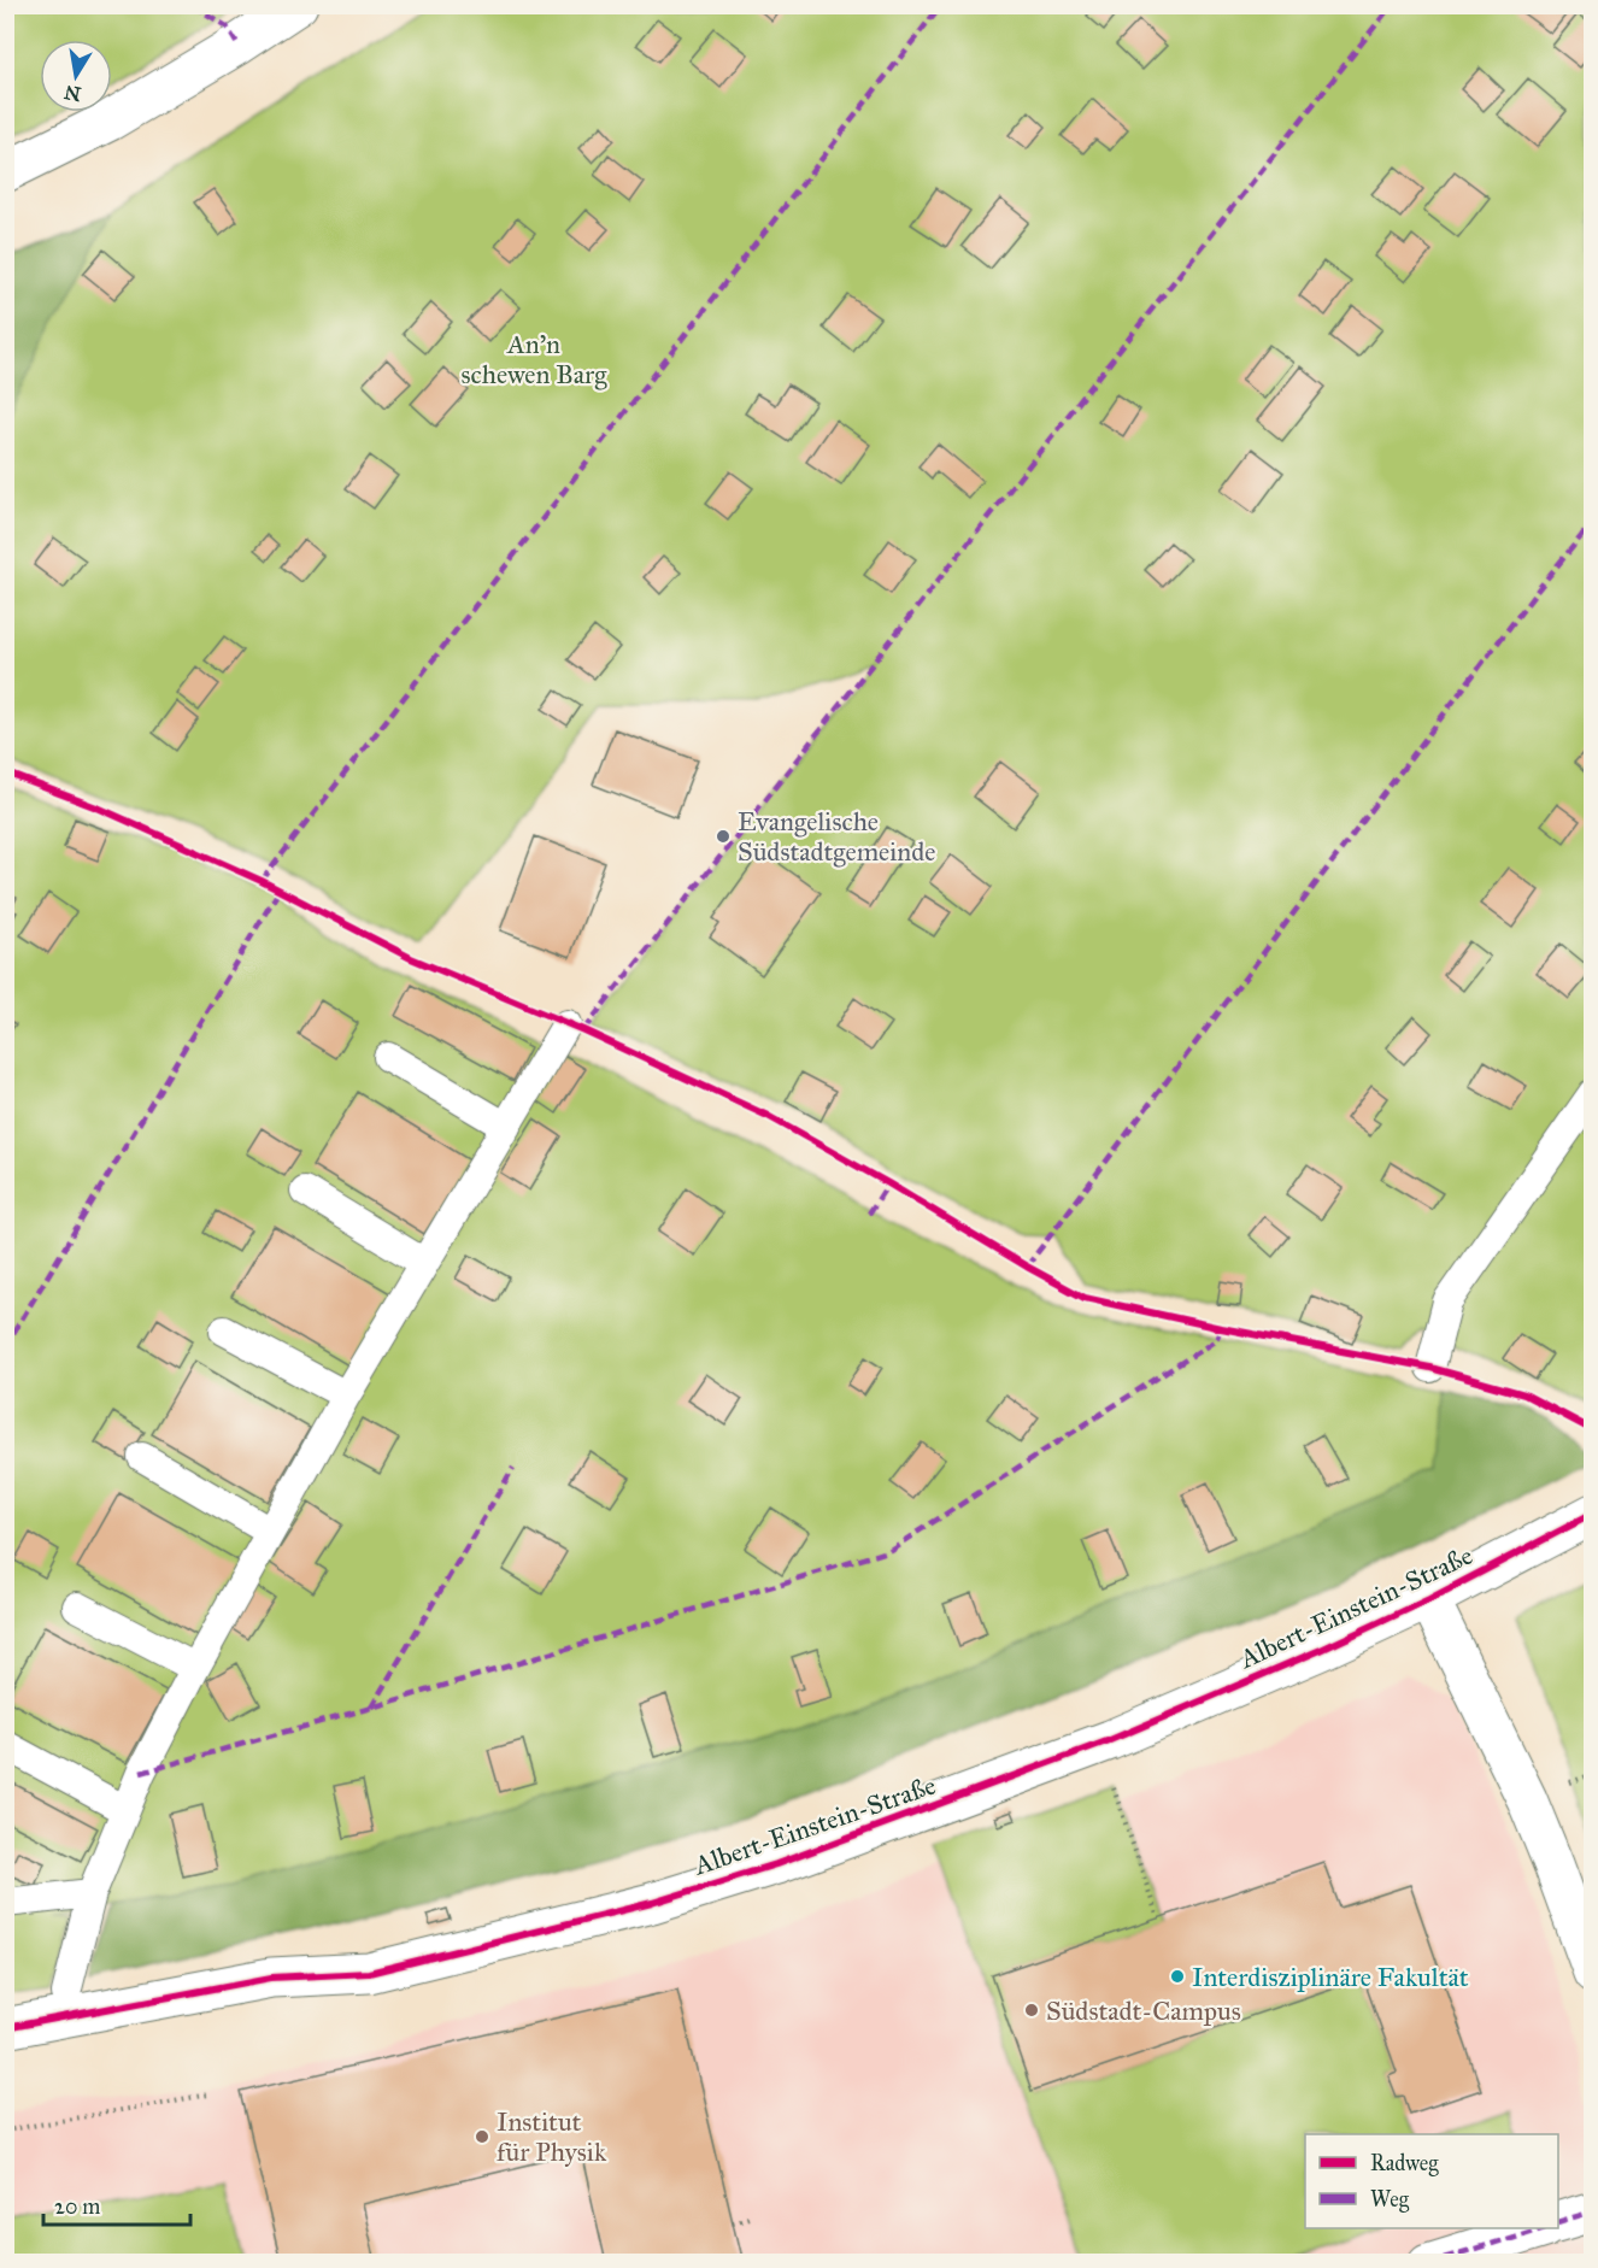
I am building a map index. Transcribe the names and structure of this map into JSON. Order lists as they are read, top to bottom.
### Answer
{
  "streets": {
    "street": ["Albert-Einstein-Straße"]
  },
  "parks": ["An'n schewen Barg"],
  "places": [
    "Evangelische Südstadtgemeinde",
    "Interdisziplinäre Fakultät",
    "Südstadt-Campus",
    "Institut für Physik"
  ],
  "legend": ["Radweg", "Weg"],
  "scale_bar": "20 m",
  "north": "bottom"
}
